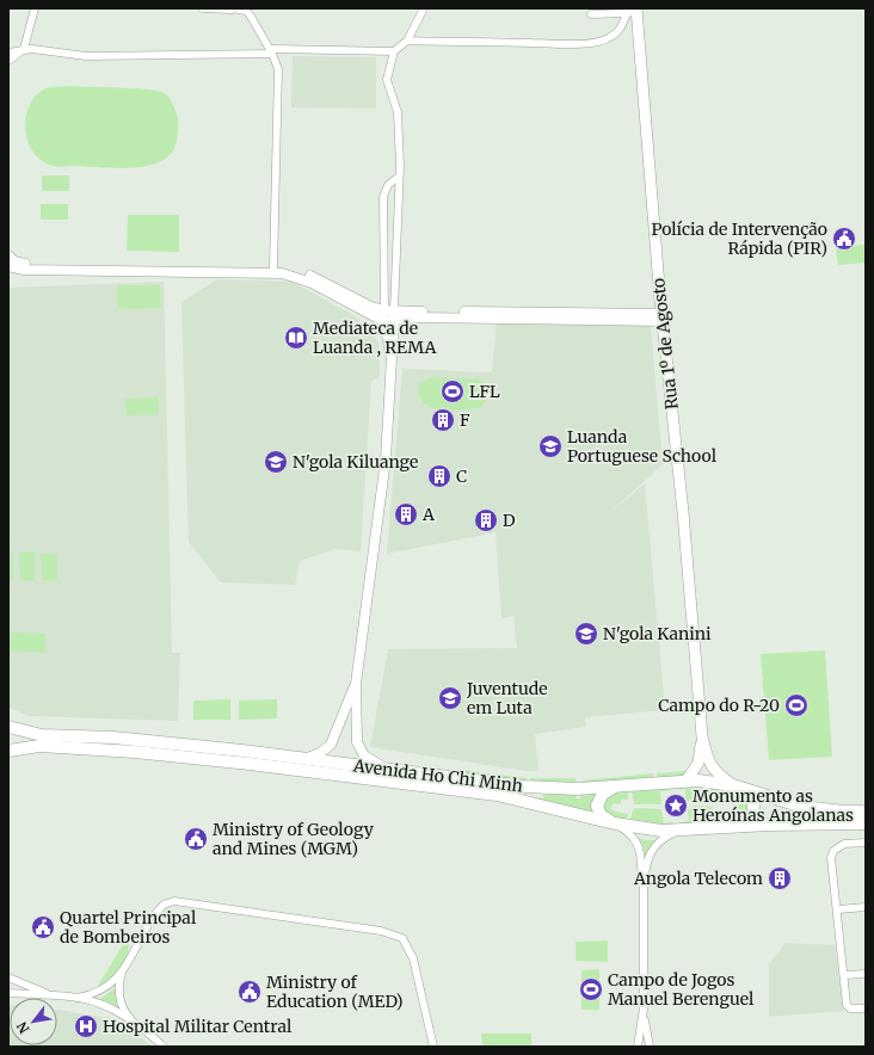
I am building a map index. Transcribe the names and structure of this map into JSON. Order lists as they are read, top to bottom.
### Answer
{
  "streets": {
    "main road": ["Rua 1º de Agosto", "Avenida Ho Chi Minh"]
  },
  "places": {
    "public building": [
      "Polícia de Intervenção Rápida (PIR)",
      "Ministry of Geology and Mines (MGM)",
      "Quartel Principal de Bombeiros",
      "Ministry of Education (MED)"
    ],
    "library": ["Mediateca de Luanda , REMA"],
    "sports": ["LFL", "Campo do R-20", "Campo de Jogos Manuel Berenguel"],
    "building": [
      "F",
      "C",
      "A",
      "D",
      "Angola Telecom"
    ],
    "school or university": [
      "Luanda Portuguese School",
      "N'gola Kiluange",
      "N'gola Kanini",
      "Juventude em Luta"
    ],
    "place": ["Monumento as Heroínas Angolanas"],
    "hospital": ["Hospital Militar Central"]
  },
  "north": "bottom left"
}
